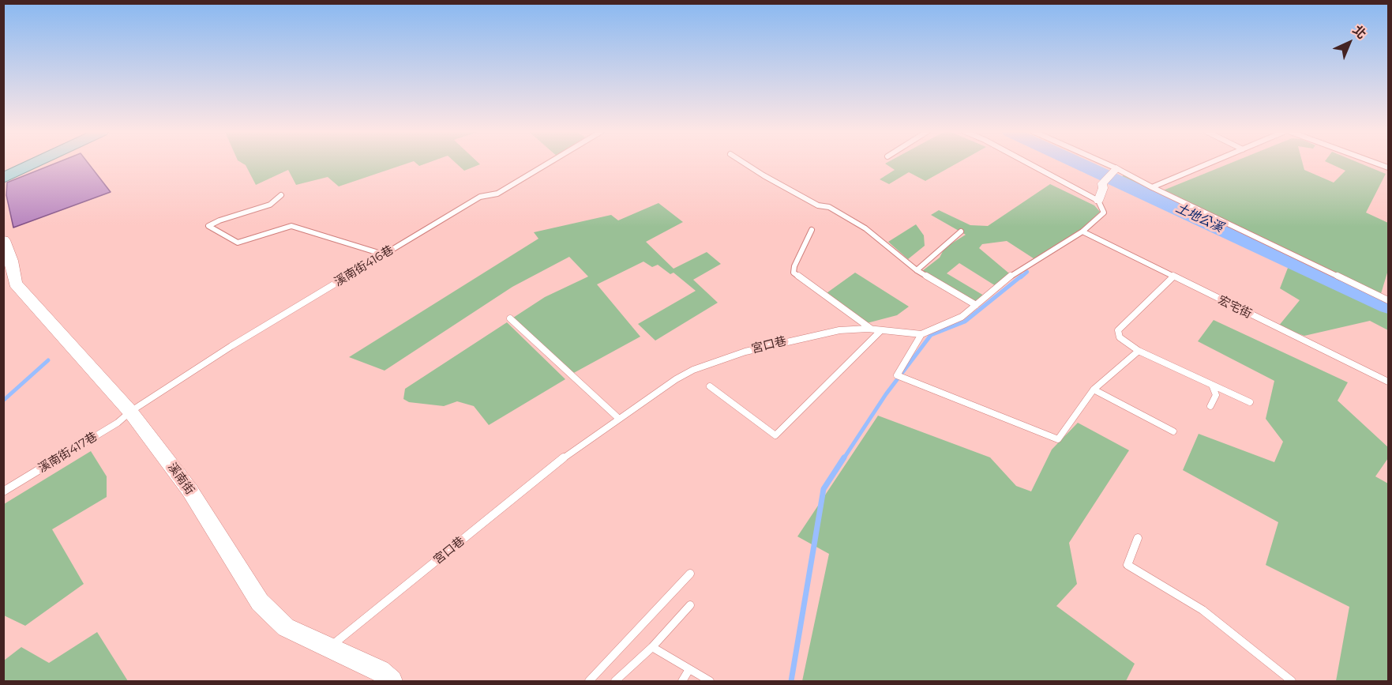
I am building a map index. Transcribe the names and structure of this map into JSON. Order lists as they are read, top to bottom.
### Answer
{
  "streets": {
    "street": ["溪南街"],
    "lane": [
      "溪南街416巷",
      "宏宅街",
      "宮口巷",
      "溪南街417巷"
    ]
  },
  "crossings": [
    ["溪南街416巷", "溪南街417巷"],
    ["溪南街416巷", "溪南街"],
    ["宏宅街", "宮口巷"],
    ["宮口巷", "溪南街"],
    ["溪南街417巷", "溪南街"]
  ],
  "water": ["土地公溪"],
  "north": "top right"
}
